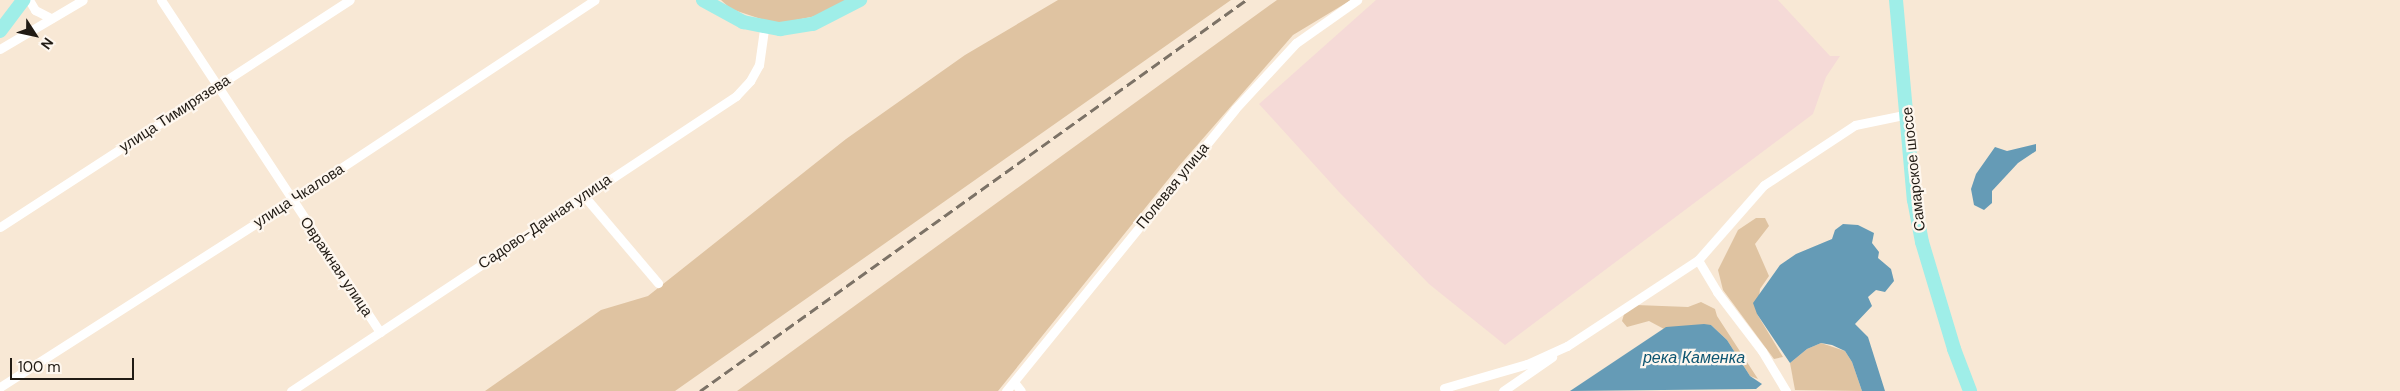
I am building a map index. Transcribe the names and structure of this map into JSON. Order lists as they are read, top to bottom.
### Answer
{
  "streets": {
    "main road": ["Самарское шоссе"],
    "street": [
      "улица Тимирязева",
      "Полевая улица",
      "улица Чкалова",
      "Садово-Дачная улица",
      "Овражная улица"
    ]
  },
  "crossings": [
    ["улица Тимирязева", "Овражная улица"],
    ["улица Чкалова", "Овражная улица"],
    ["Садово-Дачная улица", "Овражная улица"]
  ],
  "water": ["река Каменка"],
  "scale_bar": "100 m",
  "north": "bottom right"
}
